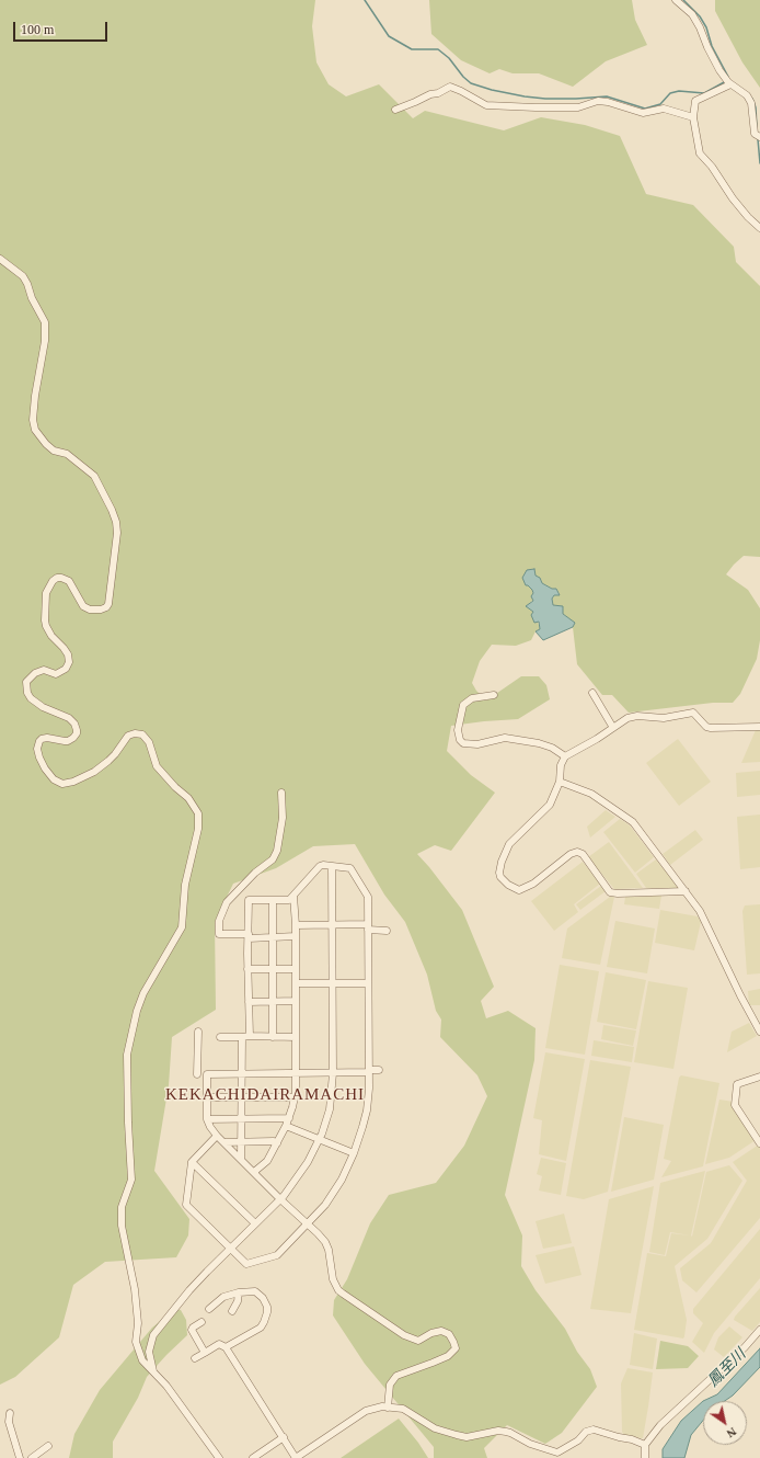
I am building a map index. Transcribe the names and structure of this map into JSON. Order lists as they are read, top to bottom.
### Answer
{
  "districts": ["KEKACHIDAIRAMACHI"],
  "water": ["鳳至川"],
  "scale_bar": "100 m",
  "north": "bottom right"
}
